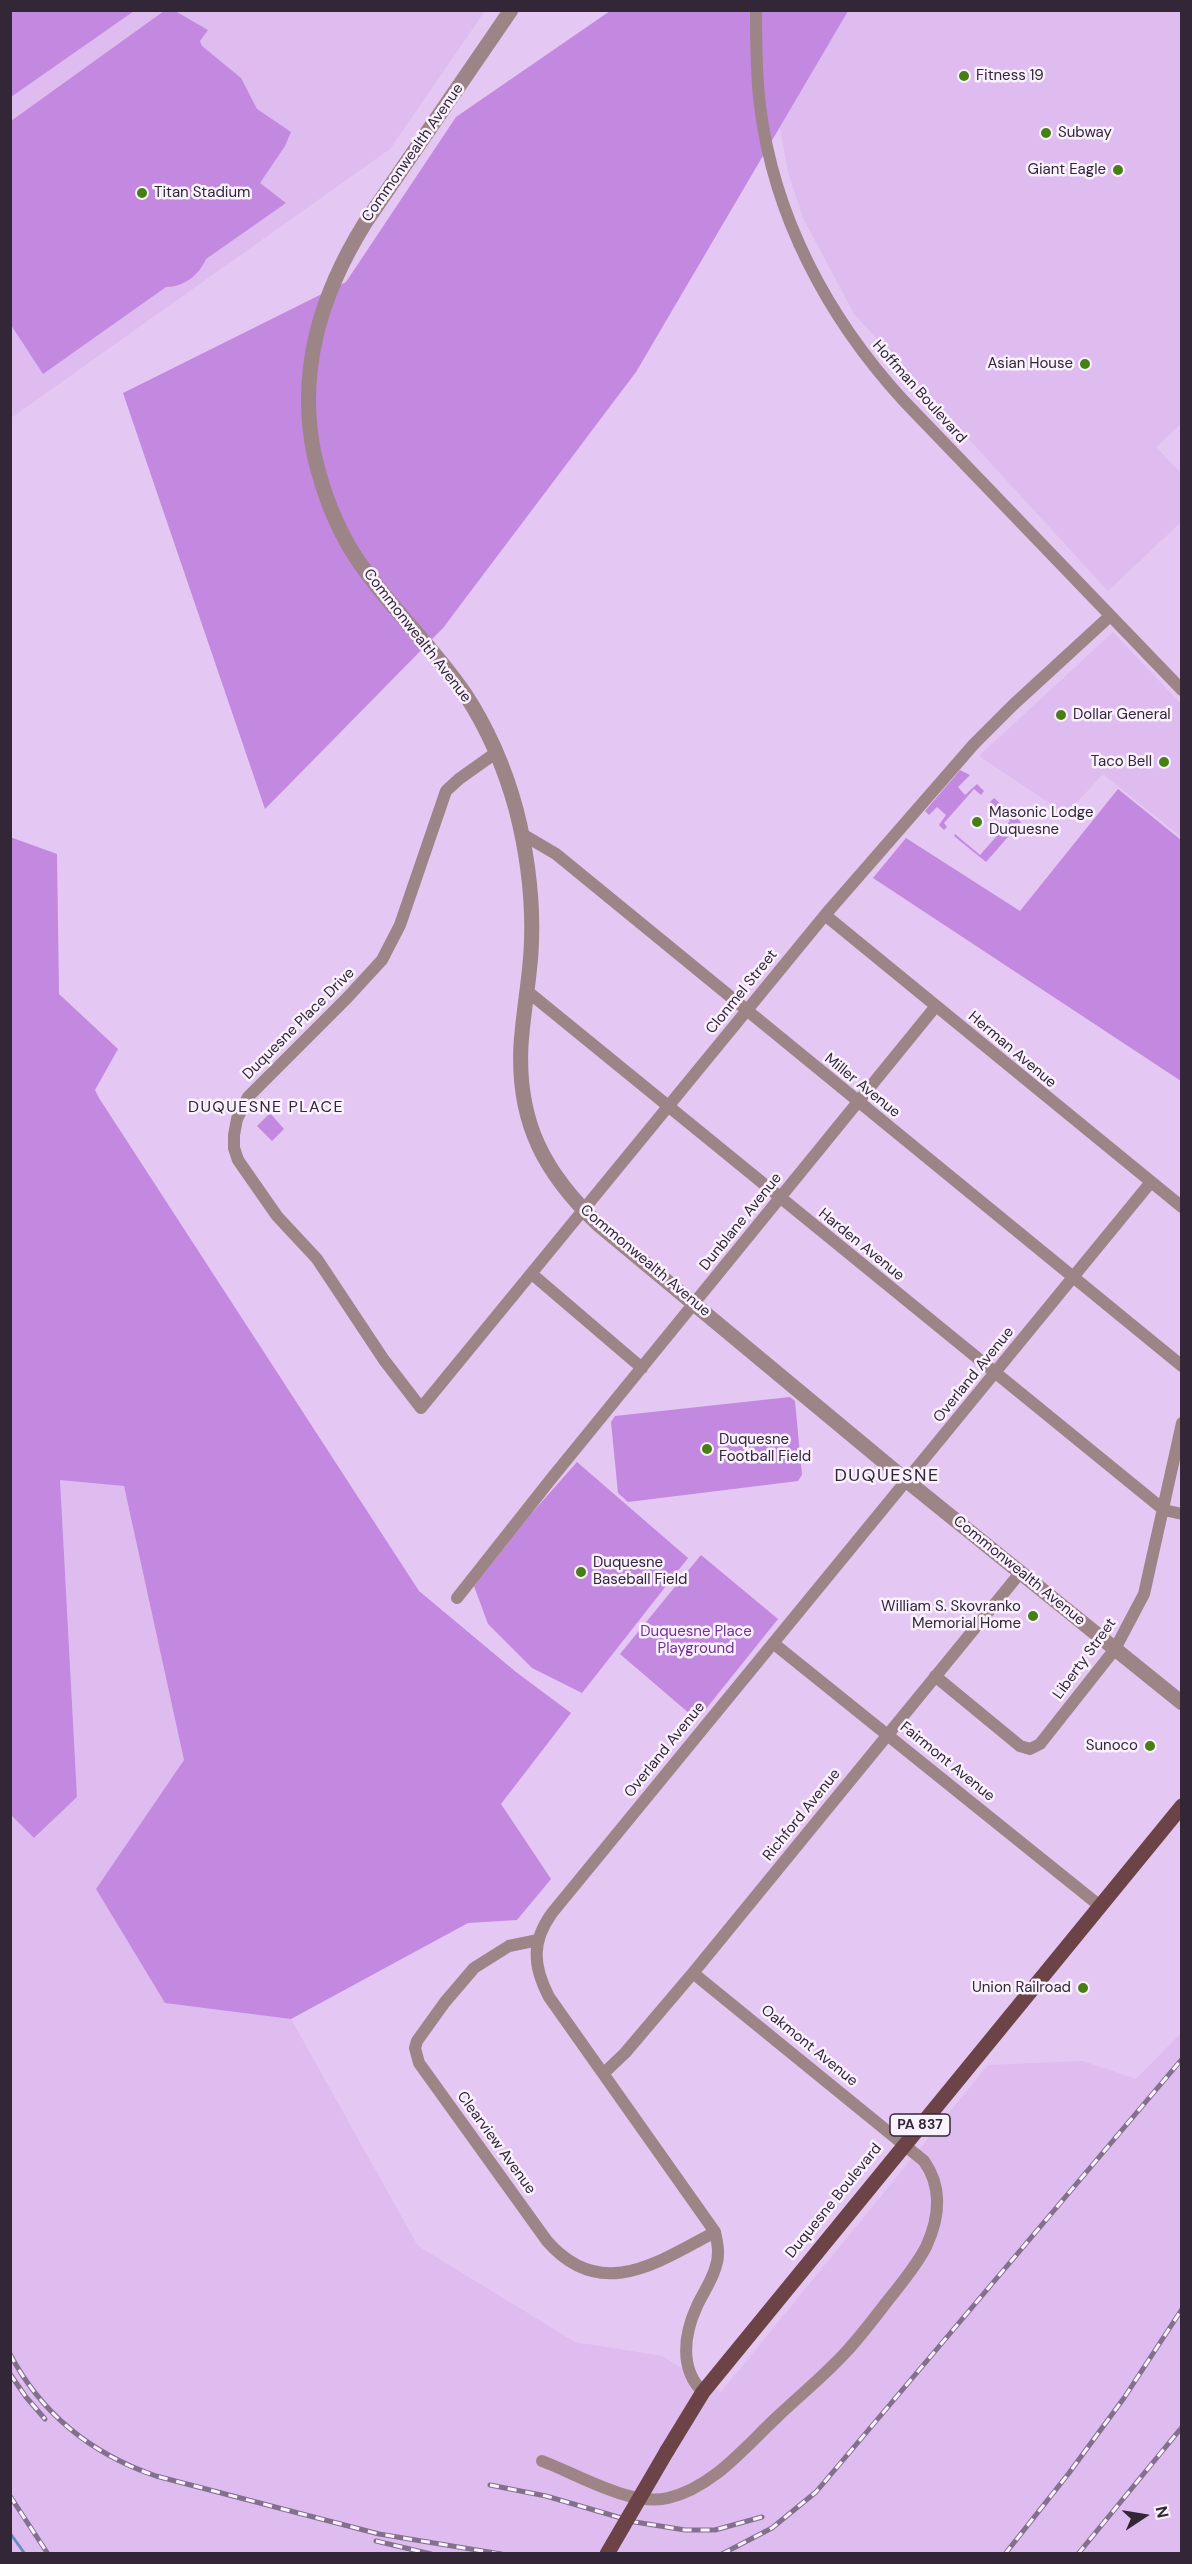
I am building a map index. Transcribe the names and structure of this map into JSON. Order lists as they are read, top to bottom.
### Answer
{
  "streets": {
    "main road": ["PA 837", "Duquesne Boulevard"],
    "street": [
      "Commonwealth Avenue",
      "Hoffman Boulevard",
      "Clonmel Street",
      "Duquesne Place Drive",
      "Herman Avenue",
      "Miller Avenue",
      "Dunblane Avenue",
      "Harden Avenue",
      "Overland Avenue",
      "Liberty Street",
      "Fairmont Avenue",
      "Richford Avenue",
      "Oakmont Avenue",
      "Clearview Avenue"
    ]
  },
  "crossings": [
    ["Commonwealth Avenue", "Clonmel Street"],
    ["Commonwealth Avenue", "Duquesne Place Drive"],
    ["Commonwealth Avenue", "Miller Avenue"],
    ["Commonwealth Avenue", "Dunblane Avenue"],
    ["Commonwealth Avenue", "Harden Avenue"],
    ["Commonwealth Avenue", "Overland Avenue"],
    ["Commonwealth Avenue", "Liberty Street"],
    ["Commonwealth Avenue", "Richford Avenue"],
    ["Hoffman Boulevard", "Clonmel Street"],
    ["Clonmel Street", "Duquesne Place Drive"],
    ["Clonmel Street", "Herman Avenue"],
    ["Clonmel Street", "Miller Avenue"],
    ["Clonmel Street", "Harden Avenue"],
    ["Herman Avenue", "Dunblane Avenue"],
    ["Herman Avenue", "Overland Avenue"],
    ["Miller Avenue", "Dunblane Avenue"],
    ["Miller Avenue", "Overland Avenue"],
    ["Dunblane Avenue", "Harden Avenue"],
    ["Harden Avenue", "Overland Avenue"],
    ["Harden Avenue", "Liberty Street"],
    ["Overland Avenue", "Fairmont Avenue"],
    ["Overland Avenue", "Richford Avenue"],
    ["Overland Avenue", "Clearview Avenue"],
    ["Liberty Street", "Richford Avenue"],
    ["Fairmont Avenue", "Richford Avenue"],
    ["Fairmont Avenue", "Duquesne Boulevard"],
    ["Richford Avenue", "Oakmont Avenue"],
    ["Oakmont Avenue", "Duquesne Boulevard"]
  ],
  "districts": ["DUQUESNE PLACE", "DUQUESNE"],
  "parks": ["Duquesne Place Playground"],
  "places": [
    "Fitness 19",
    "Subway",
    "Giant Eagle",
    "Titan Stadium",
    "Asian House",
    "Dollar General",
    "Taco Bell",
    "Masonic Lodge Duquesne",
    "Duquesne Football Field",
    "Duquesne Baseball Field",
    "William S. Skovranko Memorial Home",
    "Sunoco",
    "Union Railroad"
  ],
  "north": "right"
}
